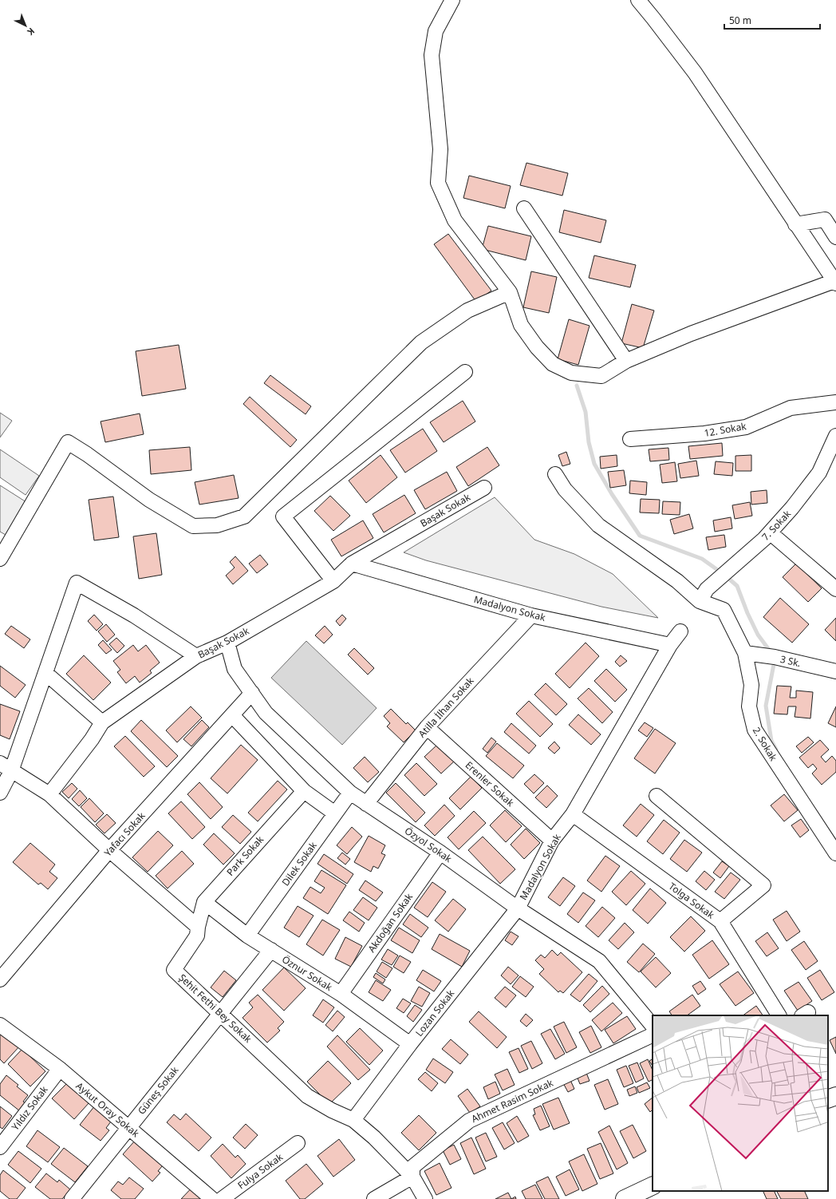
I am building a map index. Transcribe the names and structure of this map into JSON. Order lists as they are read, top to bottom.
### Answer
{
  "streets": {
    "street": [
      "12. Sokak",
      "Başak Sokak",
      "7. Sokak",
      "Madalyon Sokak",
      "3 Sk.",
      "Atilla İlhan Sokak",
      "2. Sokak",
      "Erenler Sokak",
      "Yafacı Sokak",
      "Özyol Sokak",
      "Park Sokak",
      "Dilek Sokak",
      "Tolga Sokak",
      "Akdoğan Sokak",
      "Öznur Sokak",
      "Şehit Fethi Bey Sokak",
      "Lozan Sokak",
      "Güneş Sokak",
      "Ahmet Rasim Sokak",
      "Yıldız Sokak",
      "Aykut Oray Sokak",
      "Fulya Sokak"
    ]
  },
  "crossings": [
    ["Başak Sokak", "Madalyon Sokak"],
    ["Başak Sokak", "Özyol Sokak"],
    ["7. Sokak", "2. Sokak"],
    ["Madalyon Sokak", "Atilla İlhan Sokak"],
    ["Madalyon Sokak", "Erenler Sokak"],
    ["Madalyon Sokak", "Özyol Sokak"],
    ["Madalyon Sokak", "Tolga Sokak"],
    ["Madalyon Sokak", "Lozan Sokak"],
    ["3 Sk.", "2. Sokak"],
    ["Atilla İlhan Sokak", "Erenler Sokak"],
    ["Atilla İlhan Sokak", "Özyol Sokak"],
    ["Yafacı Sokak", "Özyol Sokak"],
    ["Özyol Sokak", "Dilek Sokak"],
    ["Özyol Sokak", "Akdoğan Sokak"],
    ["Özyol Sokak", "Lozan Sokak"],
    ["Park Sokak", "Öznur Sokak"],
    ["Park Sokak", "Şehit Fethi Bey Sokak"],
    ["Dilek Sokak", "Öznur Sokak"],
    ["Akdoğan Sokak", "Öznur Sokak"],
    ["Öznur Sokak", "Lozan Sokak"],
    ["Öznur Sokak", "Güneş Sokak"],
    ["Şehit Fethi Bey Sokak", "Lozan Sokak"],
    ["Şehit Fethi Bey Sokak", "Güneş Sokak"],
    ["Şehit Fethi Bey Sokak", "Ahmet Rasim Sokak"],
    ["Güneş Sokak", "Aykut Oray Sokak"],
    ["Yıldız Sokak", "Aykut Oray Sokak"]
  ],
  "scale_bar": "50 m",
  "north": "bottom right"
}
